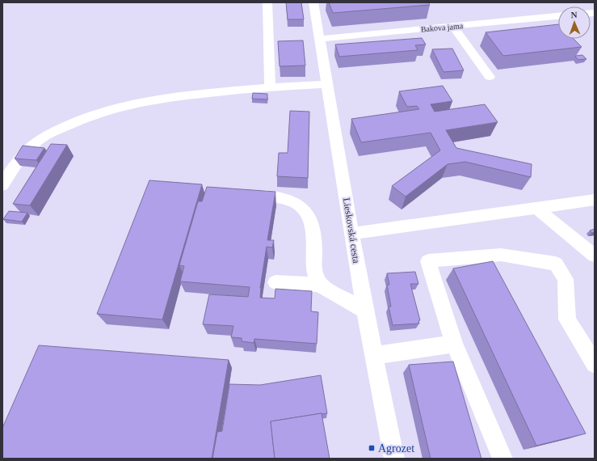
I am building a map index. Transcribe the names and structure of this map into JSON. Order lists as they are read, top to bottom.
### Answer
{
  "streets": {
    "street": ["Bakova jama", "Lieskovská cesta"]
  },
  "crossings": [
    ["Bakova jama", "Lieskovská cesta"]
  ],
  "places": {
    "transit": ["Agrozet"]
  },
  "north": "top"
}
